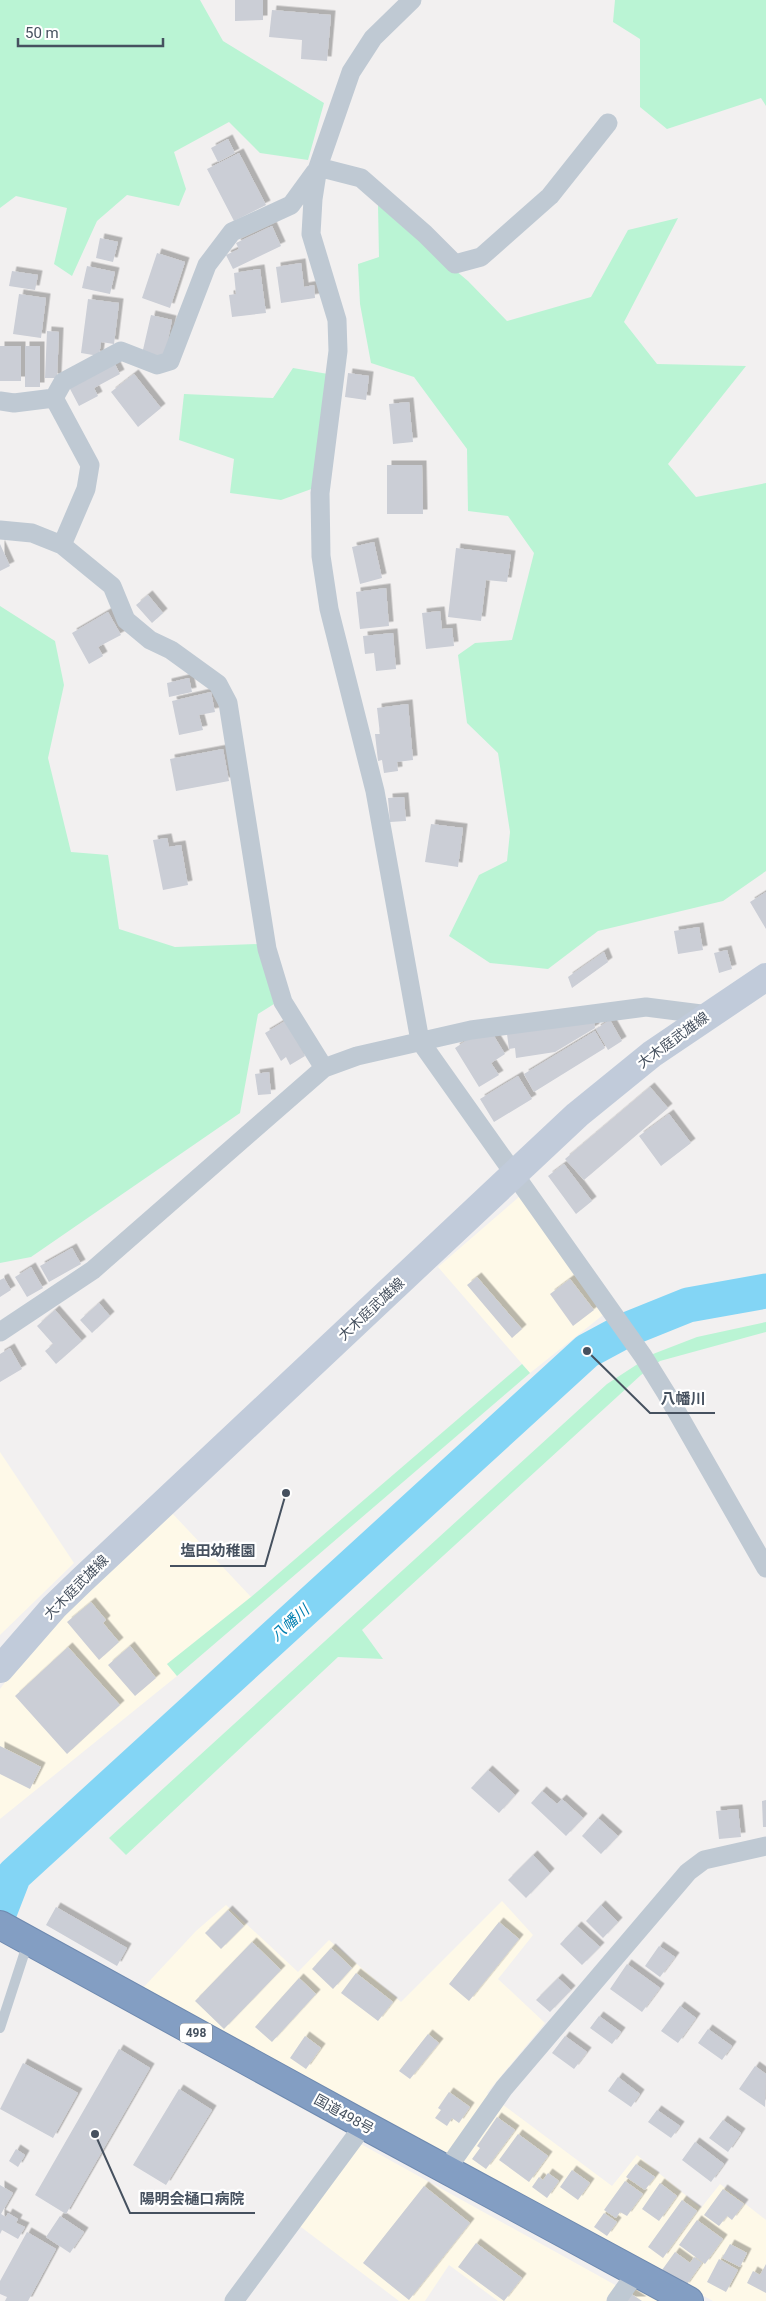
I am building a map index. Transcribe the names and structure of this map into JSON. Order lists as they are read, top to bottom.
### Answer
{
  "streets": {
    "highway": ["498", "国道498号"],
    "main road": ["大木庭武雄線"]
  },
  "water": ["八幡川"],
  "places": ["八幡川", "塩田幼稚園", "陽明会樋口病院"],
  "scale_bar": "50 m"
}
